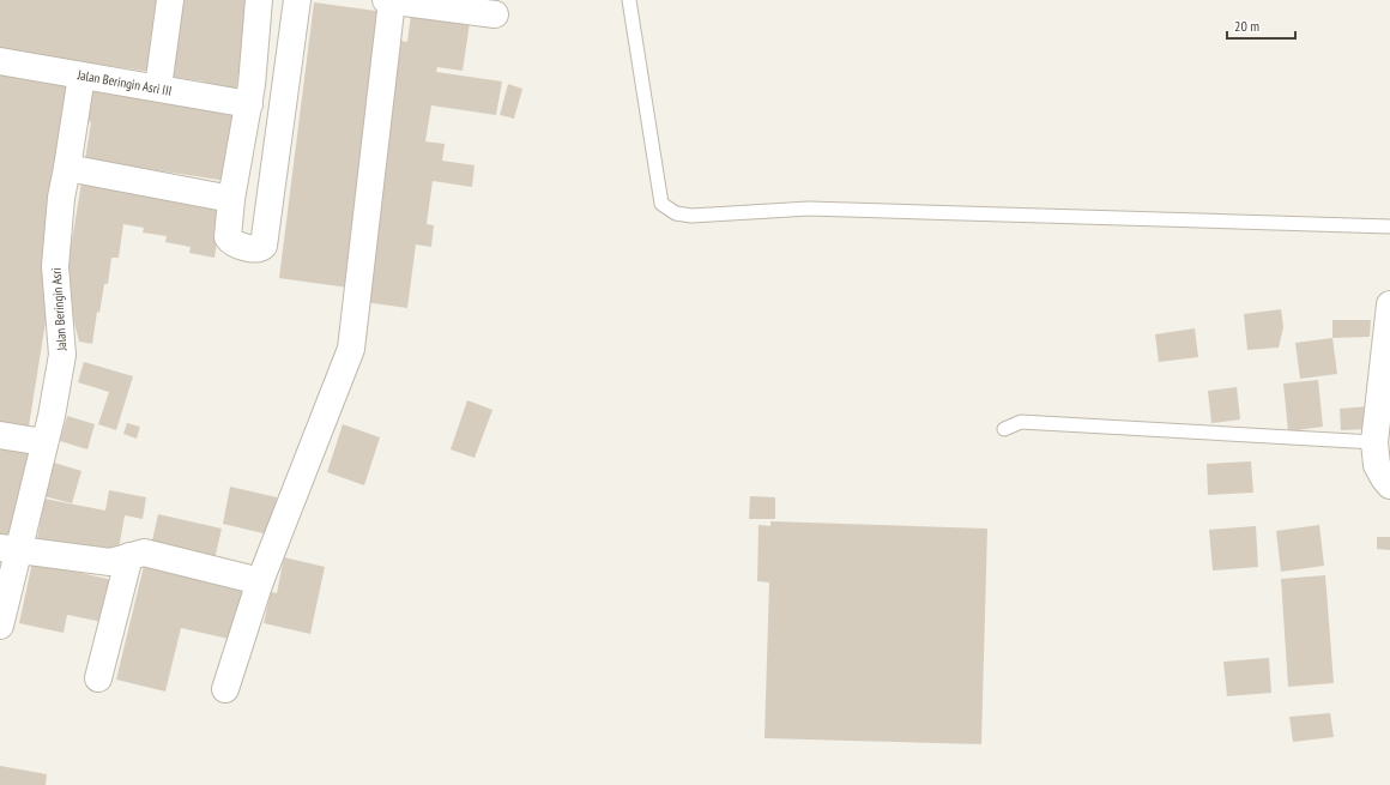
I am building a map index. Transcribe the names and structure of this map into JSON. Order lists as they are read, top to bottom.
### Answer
{
  "streets": {
    "street": ["Jalan Beringin Asri III", "Jalan Beringin Asri"]
  },
  "crossings": [
    ["Jalan Beringin Asri III", "Jalan Beringin Asri"]
  ],
  "scale_bar": "20 m"
}
